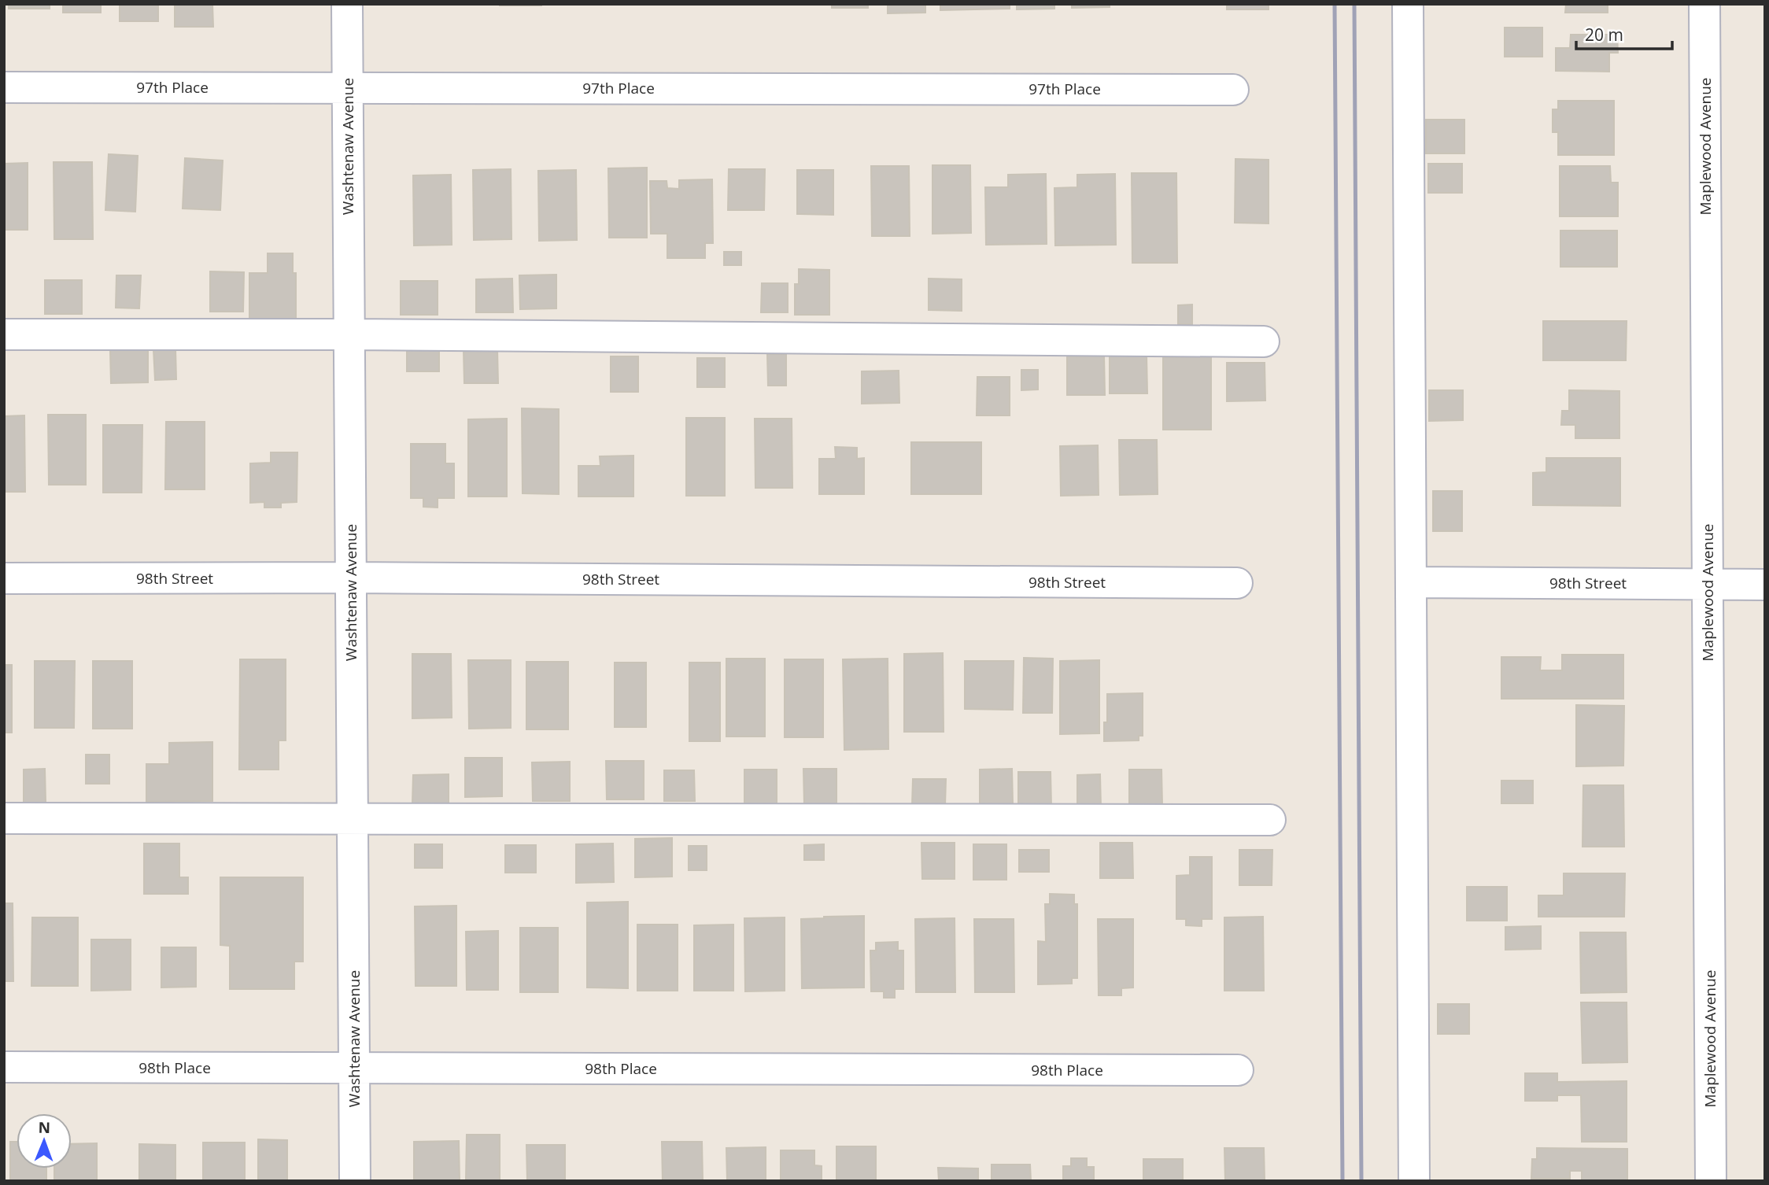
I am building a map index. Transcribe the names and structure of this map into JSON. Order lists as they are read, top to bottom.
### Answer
{
  "streets": {
    "street": [
      "97th Place",
      "Washtenaw Avenue",
      "Maplewood Avenue",
      "98th Street",
      "98th Place"
    ]
  },
  "crossings": [
    ["97th Place", "Washtenaw Avenue"],
    ["Washtenaw Avenue", "98th Street"],
    ["Washtenaw Avenue", "98th Place"],
    ["Maplewood Avenue", "98th Street"]
  ],
  "scale_bar": "20 m",
  "north": "top"
}
